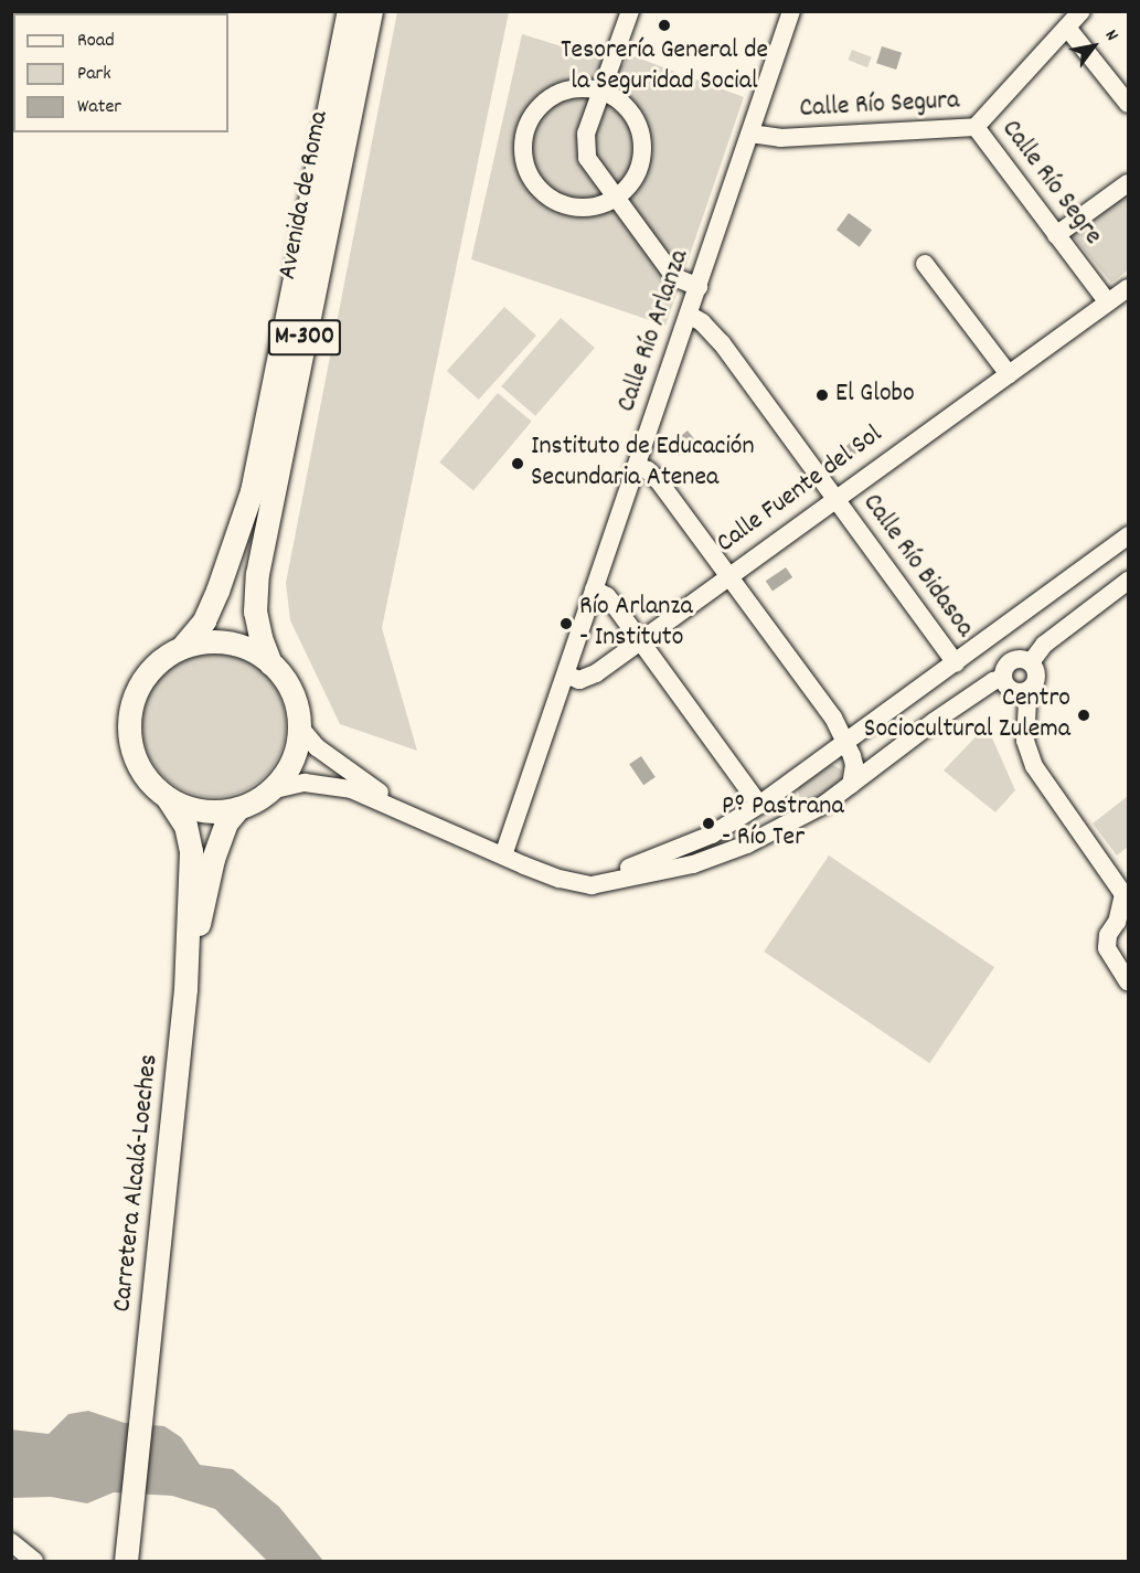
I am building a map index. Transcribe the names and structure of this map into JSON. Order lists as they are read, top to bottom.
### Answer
{
  "streets": {
    "main road": ["Avenida de Roma", "M-300", "Carretera Alcalá-Loeches"],
    "street": [
      "Calle Río Segura",
      "Calle Río Segre",
      "Calle Río Arlanza",
      "Calle Fuente del Sol",
      "Calle Río Bidasoa"
    ]
  },
  "crossings": [
    ["Calle Río Segura", "Calle Río Segre"],
    ["Calle Río Segura", "Calle Río Arlanza"],
    ["Calle Río Segre", "Calle Fuente del Sol"],
    ["Avenida de Roma", "M-300"],
    ["Avenida de Roma", "Carretera Alcalá-Loeches"],
    ["Calle Río Arlanza", "Calle Fuente del Sol"],
    ["Calle Río Arlanza", "Calle Río Bidasoa"],
    ["M-300", "Carretera Alcalá-Loeches"],
    ["Calle Fuente del Sol", "Calle Río Bidasoa"]
  ],
  "places": [
    "Tesorería General de la Seguridad Social",
    "El Globo",
    "Instituto de Educación Secundaria Atenea",
    "Río Arlanza - Instituto",
    "Centro Sociocultural Zulema",
    "Pº Pastrana - Río Ter"
  ],
  "legend": ["Road", "Park", "Water"],
  "north": "top right"
}
